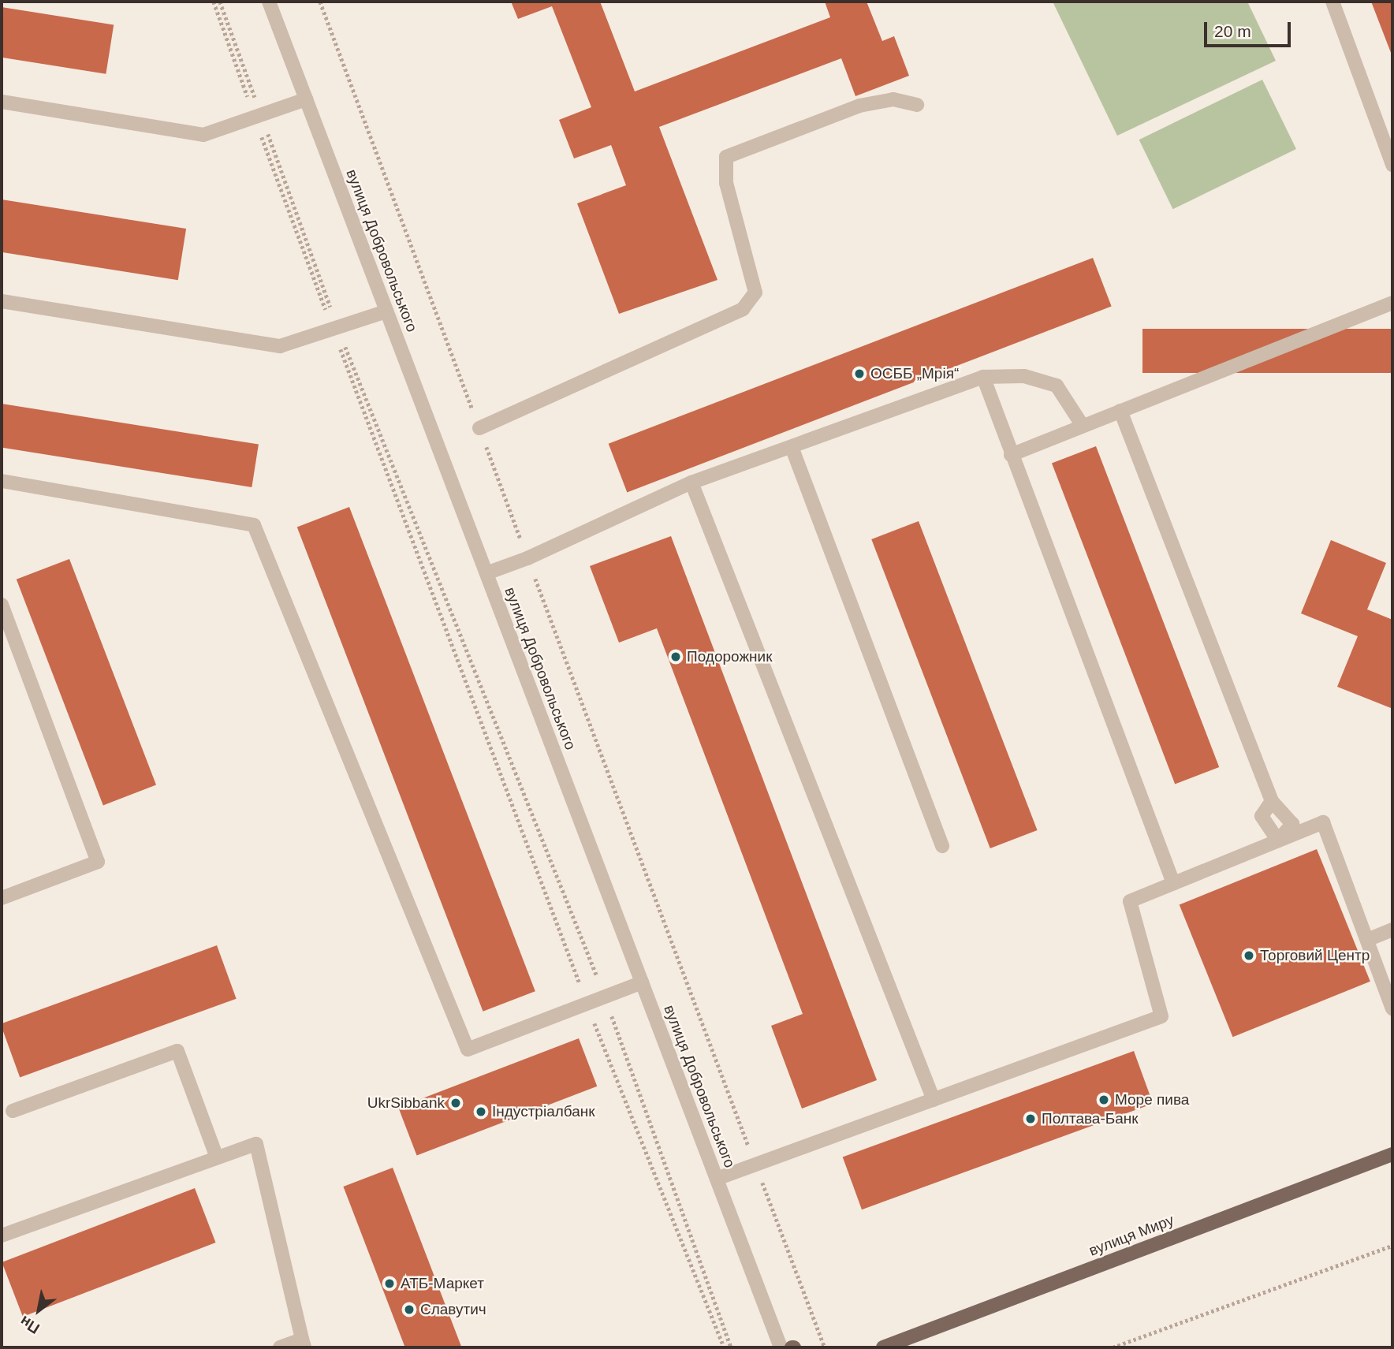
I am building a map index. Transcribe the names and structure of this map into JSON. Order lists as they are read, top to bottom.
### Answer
{
  "streets": {
    "main road": ["вулиця Миру"],
    "street": ["вулиця Добровольського"]
  },
  "places": [
    "ОСББ „Мрія“",
    "Подорожник",
    "Торговий Центр",
    "Море пива",
    "UkrSibbank",
    "Індустріалбанк",
    "Полтава-Банк",
    "АТБ-Маркет",
    "Славутич"
  ],
  "scale_bar": "20 m",
  "north": "bottom left"
}
